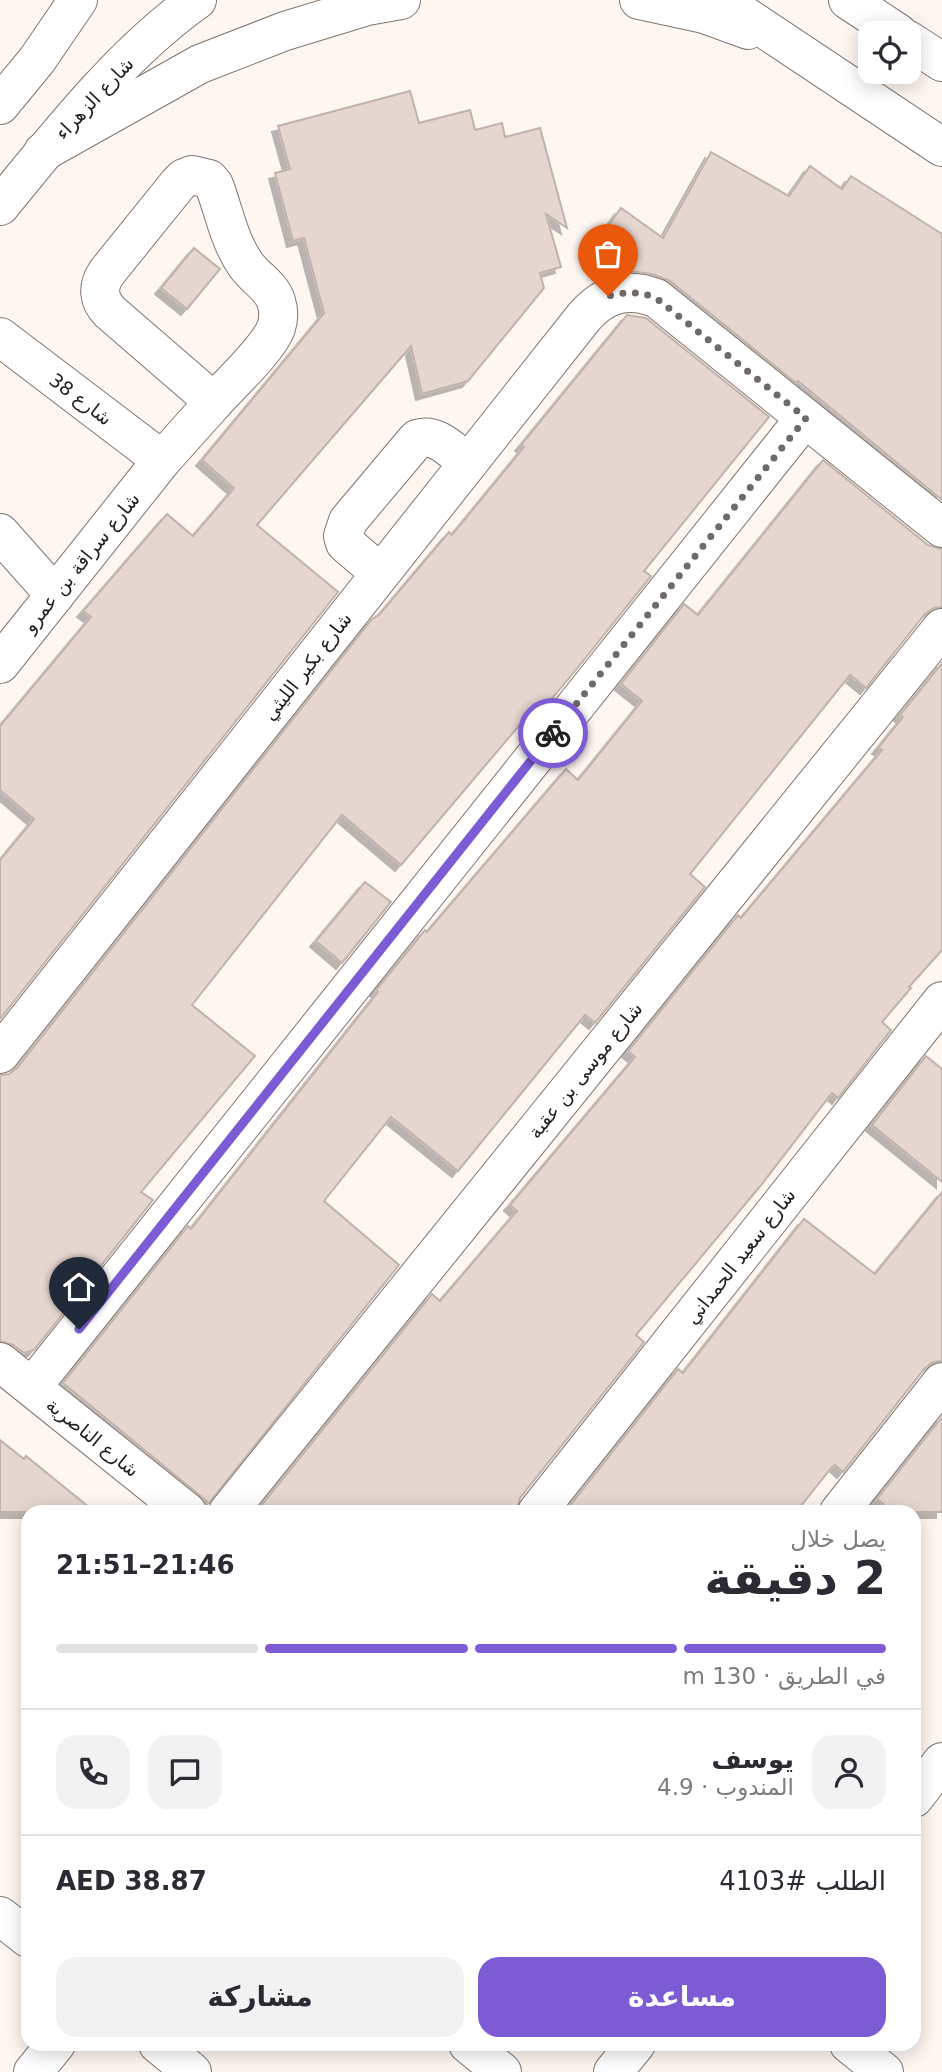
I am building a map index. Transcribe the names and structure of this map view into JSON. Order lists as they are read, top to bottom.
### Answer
{
  "streets": {
    "street": [
      "شارع الزهراء",
      "شارع 38",
      "شارع سراقة بن عمرو",
      "شارع بكير الليثي",
      "شارع موسى بن عقبة",
      "شارع سعيد الحمداني",
      "شارع الناصرية"
    ]
  },
  "crossings": [
    ["شارع 38", "شارع سراقة بن عمرو"]
  ],
  "page": {
    "heading": ["2 دقيقة", "يصل خلال", "21:46–21:51"],
    "panel": [
      "يوسف",
      "المندوب · 4.9",
      "الطلب #4103",
      "AED 38.87"
    ],
    "bar": "في الطريق · 130 m",
    "buttons": ["مساعدة", "مشاركة"]
  }
}
